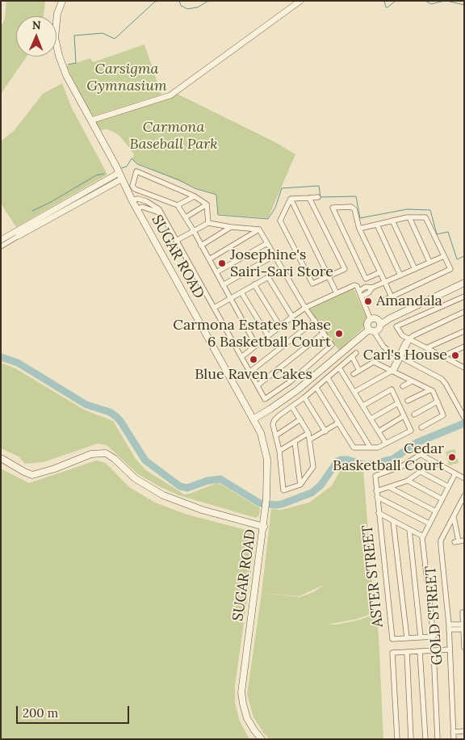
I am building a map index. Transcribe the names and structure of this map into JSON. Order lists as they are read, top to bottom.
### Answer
{
  "streets": {
    "main road": ["SUGAR ROAD"],
    "street": ["ASTER STREET", "GOLD STREET"]
  },
  "parks": ["Carsigma Gymnasium", "Carmona Baseball Park"],
  "places": [
    "Josephine's Sairi-Sari Store",
    "Amandala",
    "Carmona Estates Phase 6 Basketball Court",
    "Carl's House",
    "Blue Raven Cakes",
    "Cedar Basketball Court"
  ],
  "scale_bar": "200 m",
  "north": "top"
}
